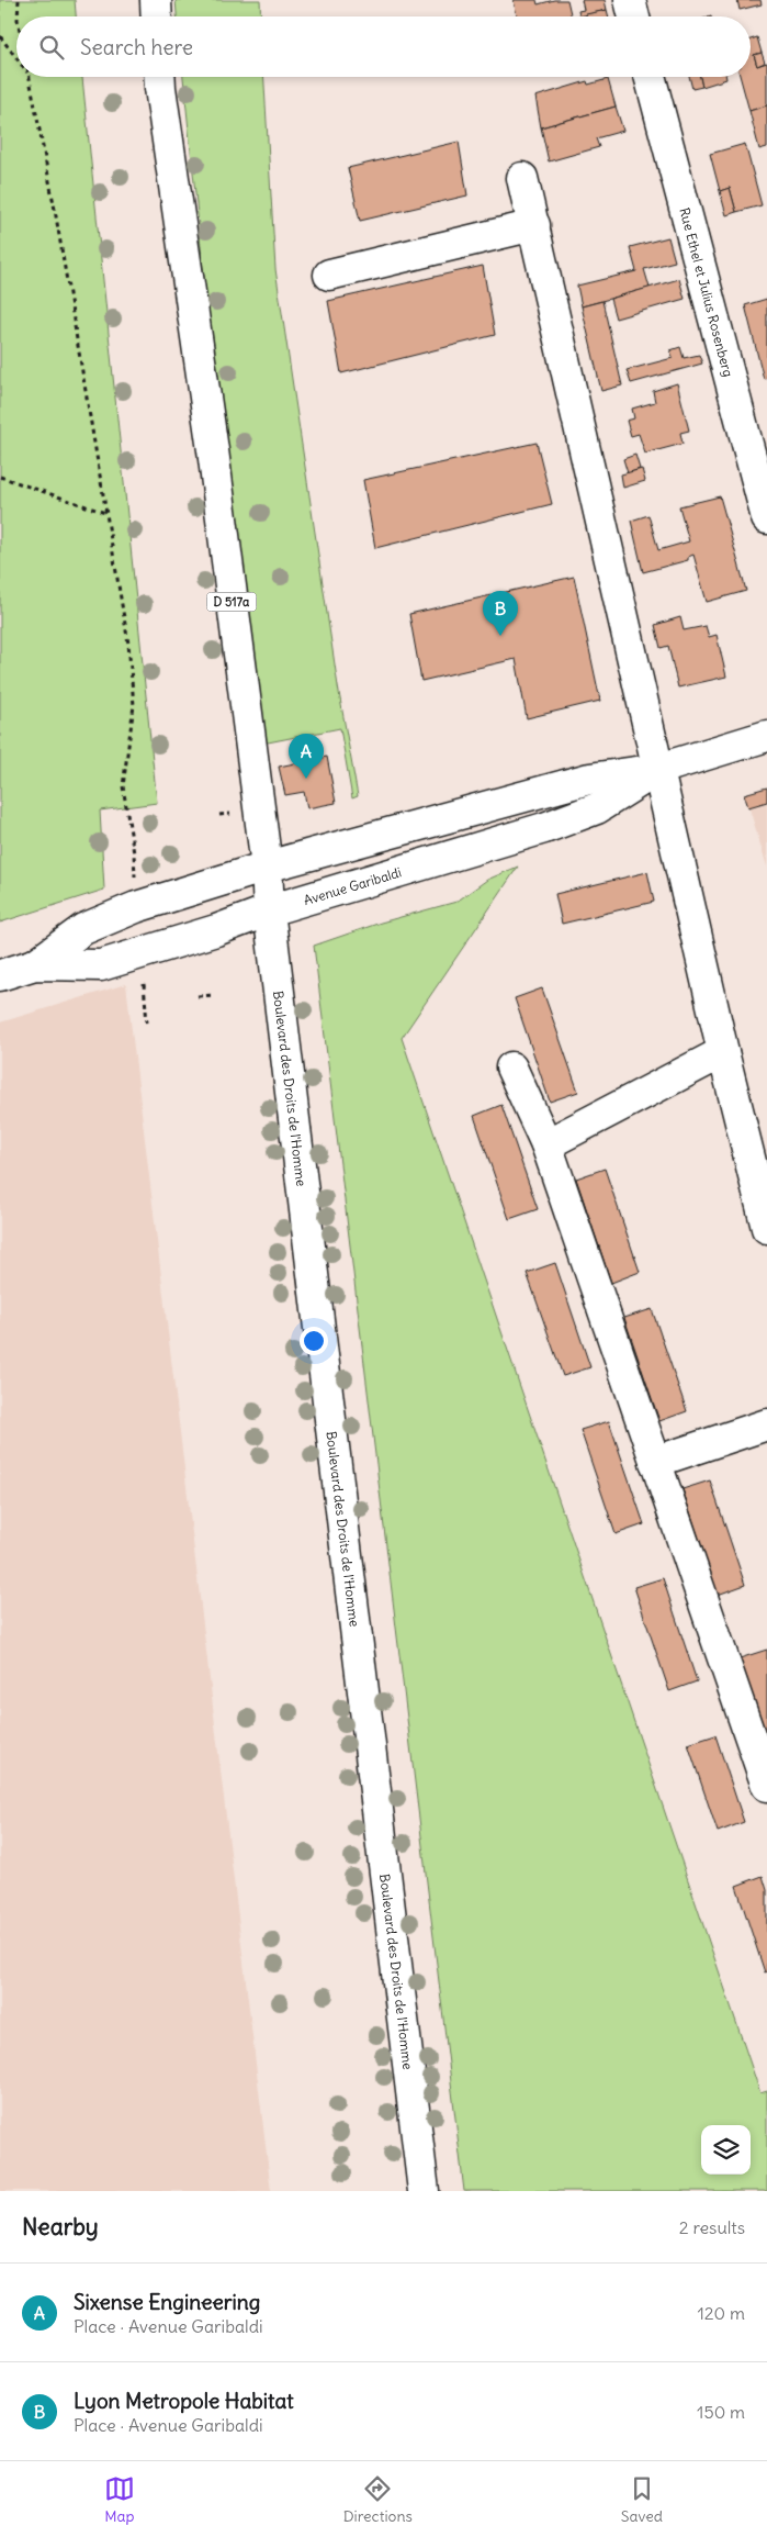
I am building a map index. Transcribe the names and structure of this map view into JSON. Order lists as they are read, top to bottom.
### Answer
{
  "streets": {
    "main road": [
      "Rue Ethel et Julius Rosenberg",
      "D 517a",
      "Avenue Garibaldi",
      "Boulevard des Droits de l'Homme"
    ]
  },
  "crossings": [
    ["D 517a", "Avenue Garibaldi"],
    ["D 517a", "Boulevard des Droits de l'Homme"],
    ["Avenue Garibaldi", "Boulevard des Droits de l'Homme"]
  ],
  "page": {
    "search": "Search here",
    "pins": ["B", "A"],
    "heading": ["Nearby", "2 results"],
    "list": [
      {
        "mark": "A",
        "name": "Sixense Engineering",
        "note": "Place · Avenue Garibaldi",
        "value": "120 m"
      },
      {
        "mark": "B",
        "name": "Lyon Metropole Habitat",
        "note": "Place · Avenue Garibaldi",
        "value": "150 m"
      }
    ],
    "nav": ["Map", "Directions", "Saved"]
  }
}
